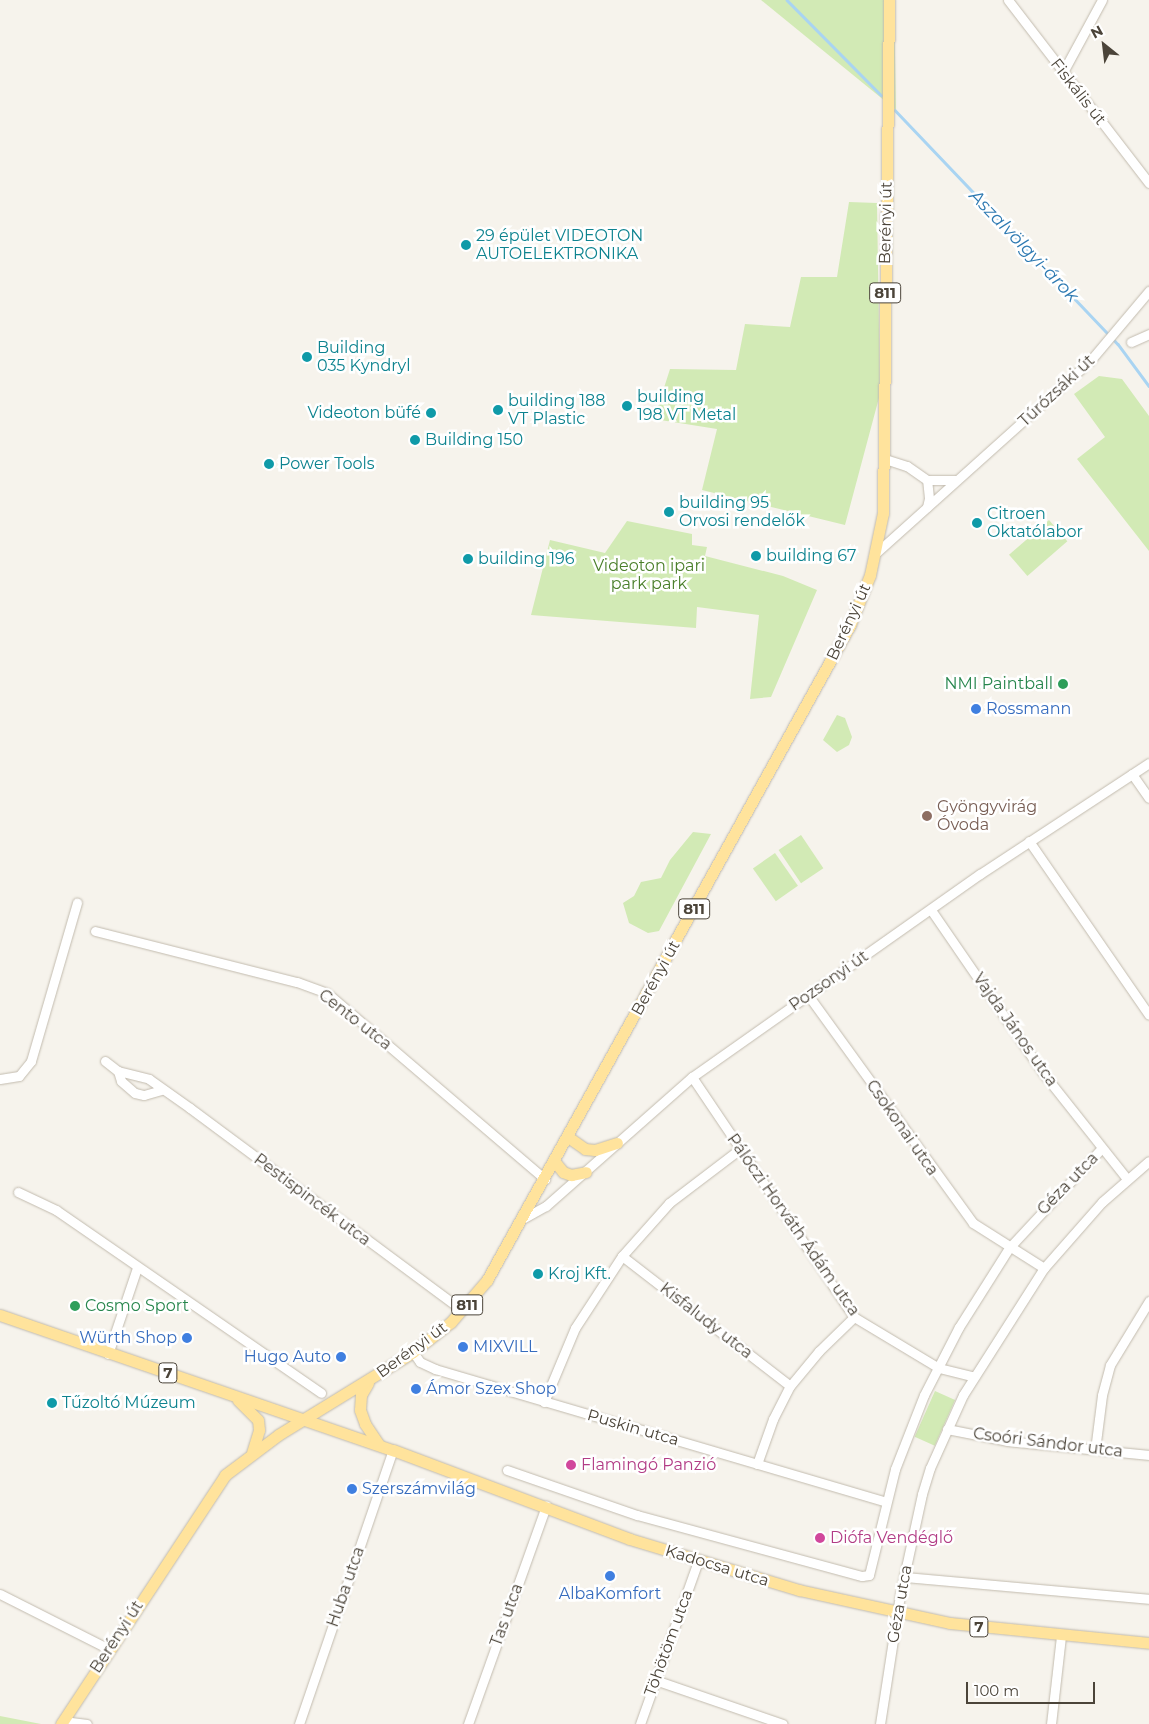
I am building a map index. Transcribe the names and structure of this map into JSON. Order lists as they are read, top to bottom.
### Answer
{
  "streets": {
    "main road": [
      "Berényi út",
      "811",
      "7",
      "Kadocsa utca"
    ],
    "street": [
      "Fiskális út",
      "Túrózsáki út",
      "Pozsonyi út",
      "Cento utca",
      "Vajda János utca",
      "Csokonai utca",
      "Géza utca",
      "Pestispincék utca",
      "Pálóczi Horváth Ádám utca",
      "Kisfaludy utca",
      "Puskin utca",
      "Csoóri Sándor utca",
      "Huba utca",
      "Tas utca",
      "Töhötöm utca"
    ]
  },
  "crossings": [
    ["Berényi út", "Túrózsáki út"],
    ["Berényi út", "Pozsonyi út"],
    ["Berényi út", "Cento utca"],
    ["Berényi út", "Pestispincék utca"],
    ["Berényi út", "7"],
    ["Berényi út", "Puskin utca"],
    ["Berényi út", "Kadocsa utca"],
    ["Pozsonyi út", "Vajda János utca"],
    ["Pozsonyi út", "Csokonai utca"],
    ["Pozsonyi út", "Pálóczi Horváth Ádám utca"],
    ["Vajda János utca", "Géza utca"],
    ["Csokonai utca", "Géza utca"],
    ["Géza utca", "Pálóczi Horváth Ádám utca"],
    ["Géza utca", "Puskin utca"],
    ["Géza utca", "Csoóri Sándor utca"],
    ["Géza utca", "Kadocsa utca"],
    ["7", "Kadocsa utca"],
    ["Kadocsa utca", "Huba utca"],
    ["Kadocsa utca", "Tas utca"],
    ["Kadocsa utca", "Töhötöm utca"]
  ],
  "water": ["Aszalvölgyi-árok"],
  "parks": ["Videoton ipari park park"],
  "places": [
    "29 épület VIDEOTON AUTOELEKTRONIKA",
    "Building 035 Kyndryl",
    "building 198 VT Metal",
    "building 188 VT Plastic",
    "Videoton büfé",
    "Building 150",
    "Power Tools",
    "building 95 Orvosi rendelők",
    "Citroen Oktatólabor",
    "building 67",
    "building 196",
    "NMI Paintball",
    "Rossmann",
    "Gyöngyvirág Óvoda",
    "Kroj Kft.",
    "Cosmo Sport",
    "Würth Shop",
    "MIXVILL",
    "Hugo Auto",
    "Ámor Szex Shop",
    "Tűzoltó Múzeum",
    "Flamingó Panzió",
    "Szerszámvilág",
    "Diófa Vendéglő",
    "AlbaKomfort"
  ],
  "scale_bar": "100 m",
  "north": "top left"
}
